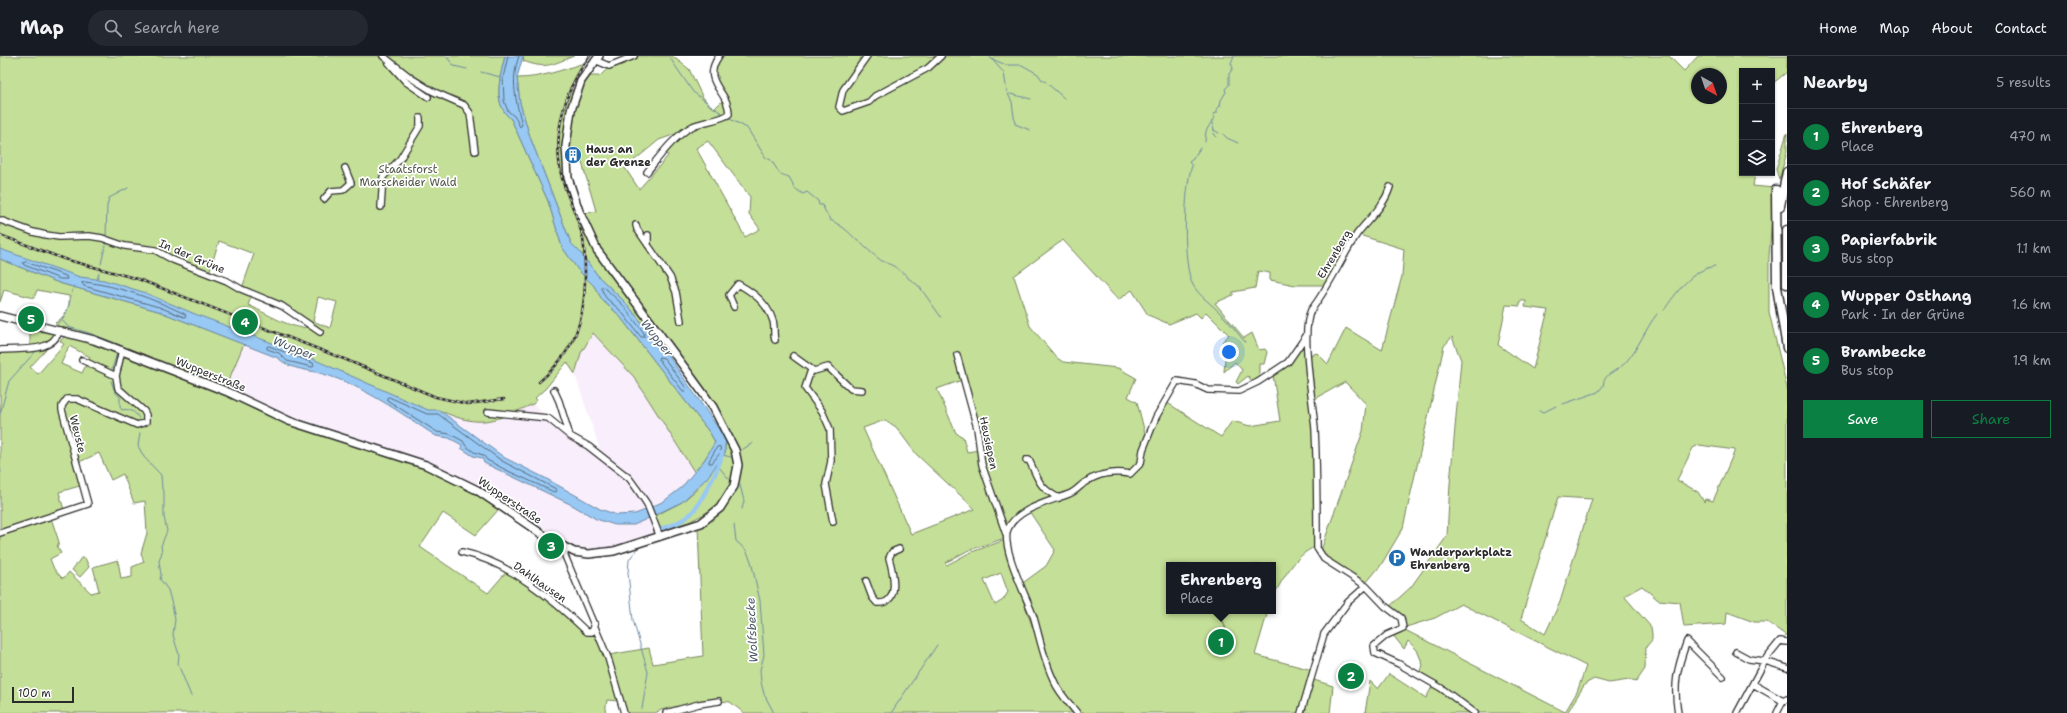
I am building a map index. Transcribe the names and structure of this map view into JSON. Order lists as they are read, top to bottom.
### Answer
{
  "streets": {
    "main road": ["Wupperstraße"],
    "street": [
      "Ehrenberg",
      "In der Grüne",
      "Weuste",
      "Heusiepen",
      "Dahlhausen"
    ]
  },
  "crossings": [
    ["Ehrenberg", "Heusiepen"],
    ["Wupperstraße", "Dahlhausen"]
  ],
  "water": ["Wupper", "Wolfsbecke"],
  "parks": ["Staatsforst Marscheider Wald"],
  "places": {
    "building": ["Haus an der Grenze"],
    "parking": ["Wanderparkplatz Ehrenberg"]
  },
  "scale_bar": "100 m",
  "north": "bottom right",
  "page": {
    "header": "Map",
    "search": "Search here",
    "nav": [
      "Home",
      "Map",
      "About",
      "Contact"
    ],
    "heading": ["Nearby", "5 results"],
    "map_buttons": ["+", "−"],
    "list": [
      {
        "mark": "1",
        "name": "Ehrenberg",
        "note": "Place",
        "value": "470 m"
      },
      {
        "mark": "2",
        "name": "Hof Schäfer",
        "note": "Shop · Ehrenberg",
        "value": "560 m"
      },
      {
        "mark": "3",
        "name": "Papierfabrik",
        "note": "Bus stop",
        "value": "1.1 km"
      },
      {
        "mark": "4",
        "name": "Wupper Osthang",
        "note": "Park · In der Grüne",
        "value": "1.6 km"
      },
      {
        "mark": "5",
        "name": "Brambecke",
        "note": "Bus stop",
        "value": "1.9 km"
      }
    ],
    "pins": [
      "5",
      "4",
      "3",
      "1",
      "2"
    ],
    "buttons": ["Save", "Share"],
    "popup": ["Ehrenberg", "Place"],
    "scale": "100 m"
  }
}
